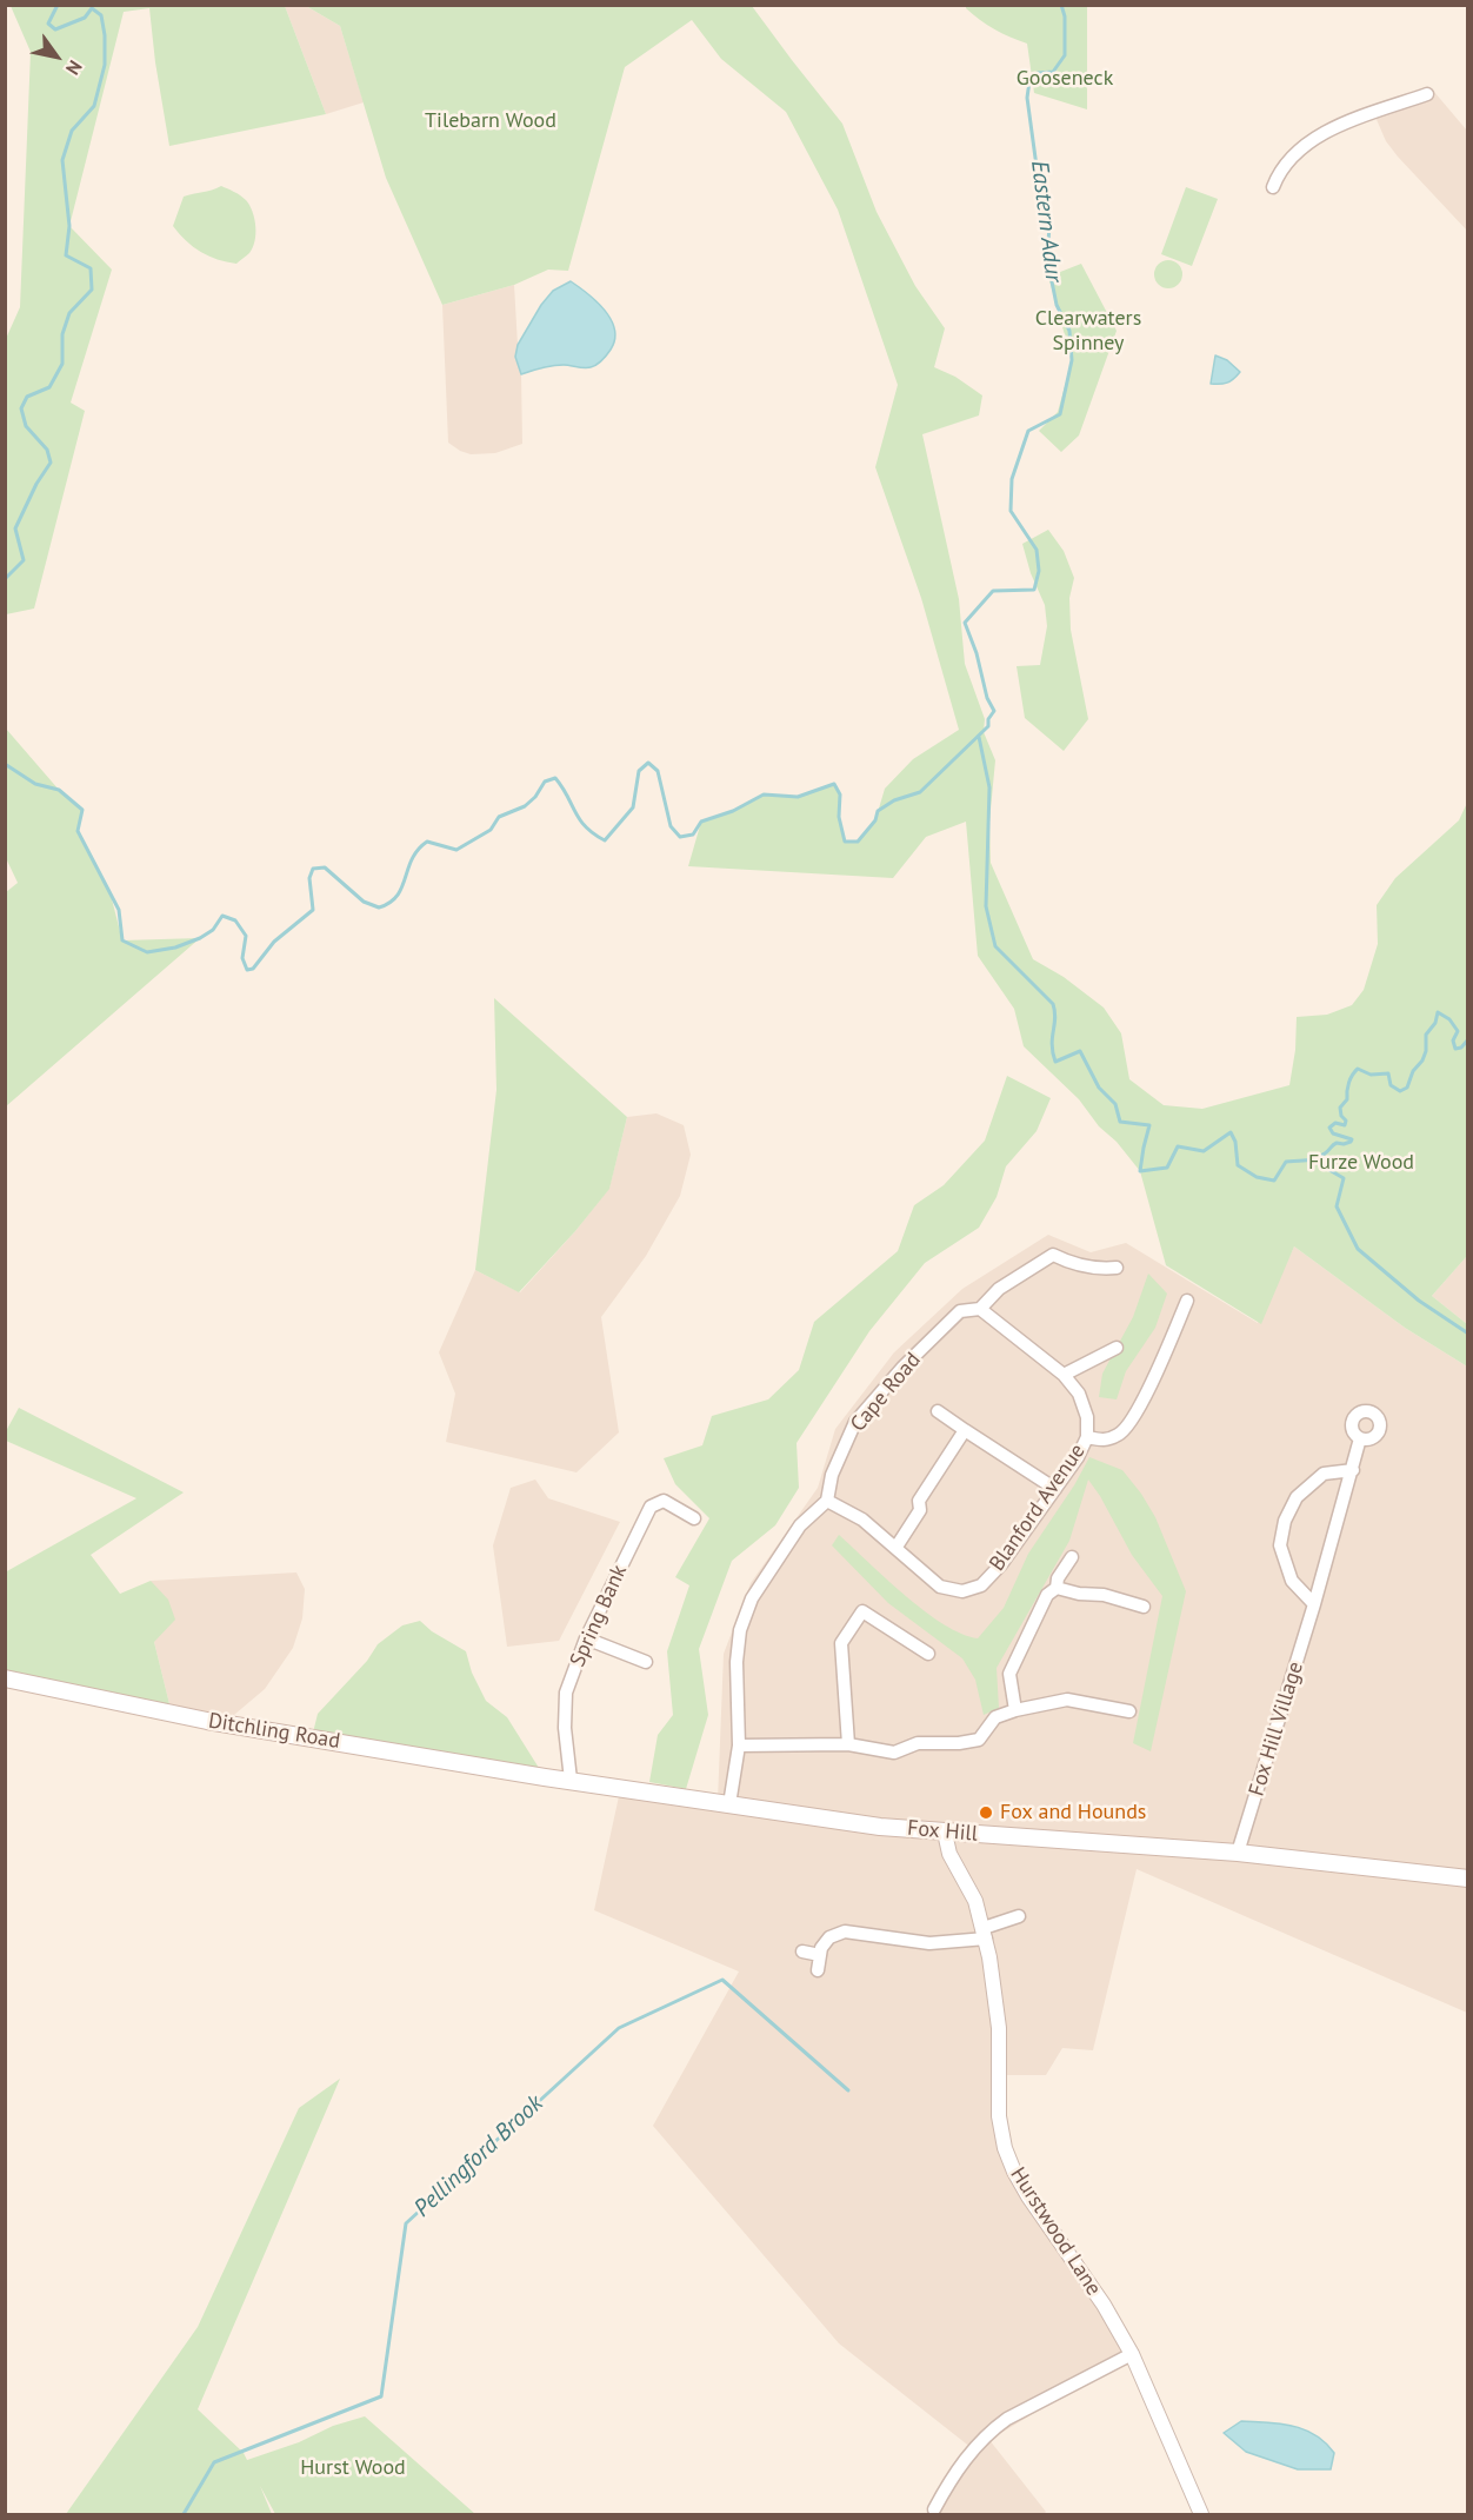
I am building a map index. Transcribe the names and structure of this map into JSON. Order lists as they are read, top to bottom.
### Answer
{
  "streets": {
    "main road": ["Ditchling Road", "Fox Hill"],
    "street": [
      "Cape Road",
      "Blanford Avenue",
      "Spring Bank",
      "Fox Hill Village",
      "Hurstwood Lane"
    ]
  },
  "crossings": [
    ["Cape Road", "Blanford Avenue"],
    ["Spring Bank", "Fox Hill"],
    ["Fox Hill Village", "Fox Hill"],
    ["Ditchling Road", "Fox Hill"],
    ["Fox Hill", "Hurstwood Lane"]
  ],
  "water": ["Eastern Adur", "Pellingford Brook"],
  "parks": [
    "Gooseneck",
    "Tilebarn Wood",
    "Clearwaters Spinney",
    "Furze Wood",
    "Hurst Wood"
  ],
  "places": ["Fox and Hounds"],
  "north": "bottom right"
}
